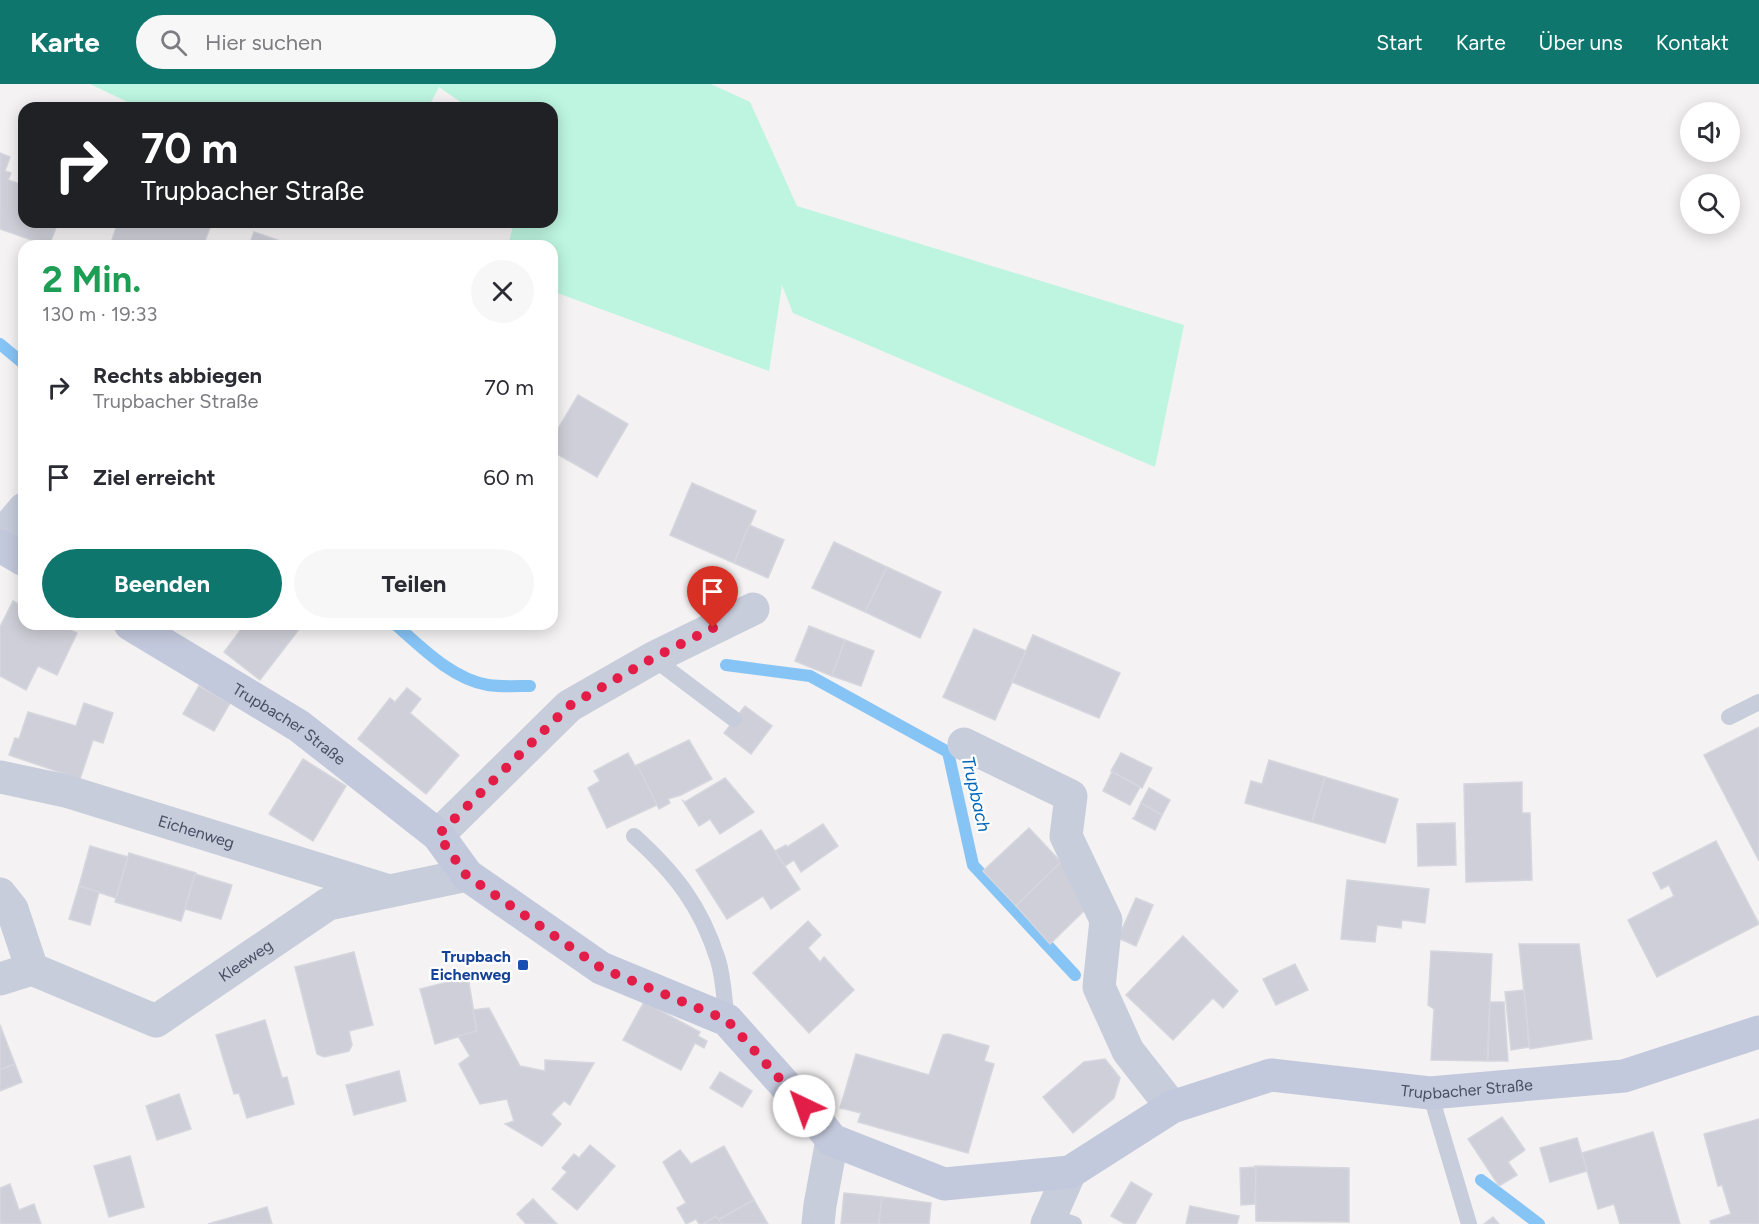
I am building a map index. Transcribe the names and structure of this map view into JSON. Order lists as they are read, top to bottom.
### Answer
{
  "streets": {
    "street": ["Trupbacher Straße", "Eichenweg", "Kleeweg"]
  },
  "crossings": [
    ["Trupbacher Straße", "Kleeweg"],
    ["Eichenweg", "Kleeweg"]
  ],
  "water": ["Trupbach"],
  "places": {
    "transit": ["Trupbach Eichenweg"]
  },
  "page": {
    "header": "Karte",
    "search": "Hier suchen",
    "nav": [
      "Start",
      "Karte",
      "Über uns",
      "Kontakt"
    ],
    "turn": ["70 m", "Trupbacher Straße"],
    "heading": ["2 Min.", "130 m · 19:33"],
    "list": [
      {
        "name": "Rechts abbiegen",
        "note": "Trupbacher Straße",
        "value": "70 m"
      },
      {
        "name": "Ziel erreicht",
        "value": "60 m"
      }
    ],
    "buttons": ["Beenden", "Teilen"]
  }
}
